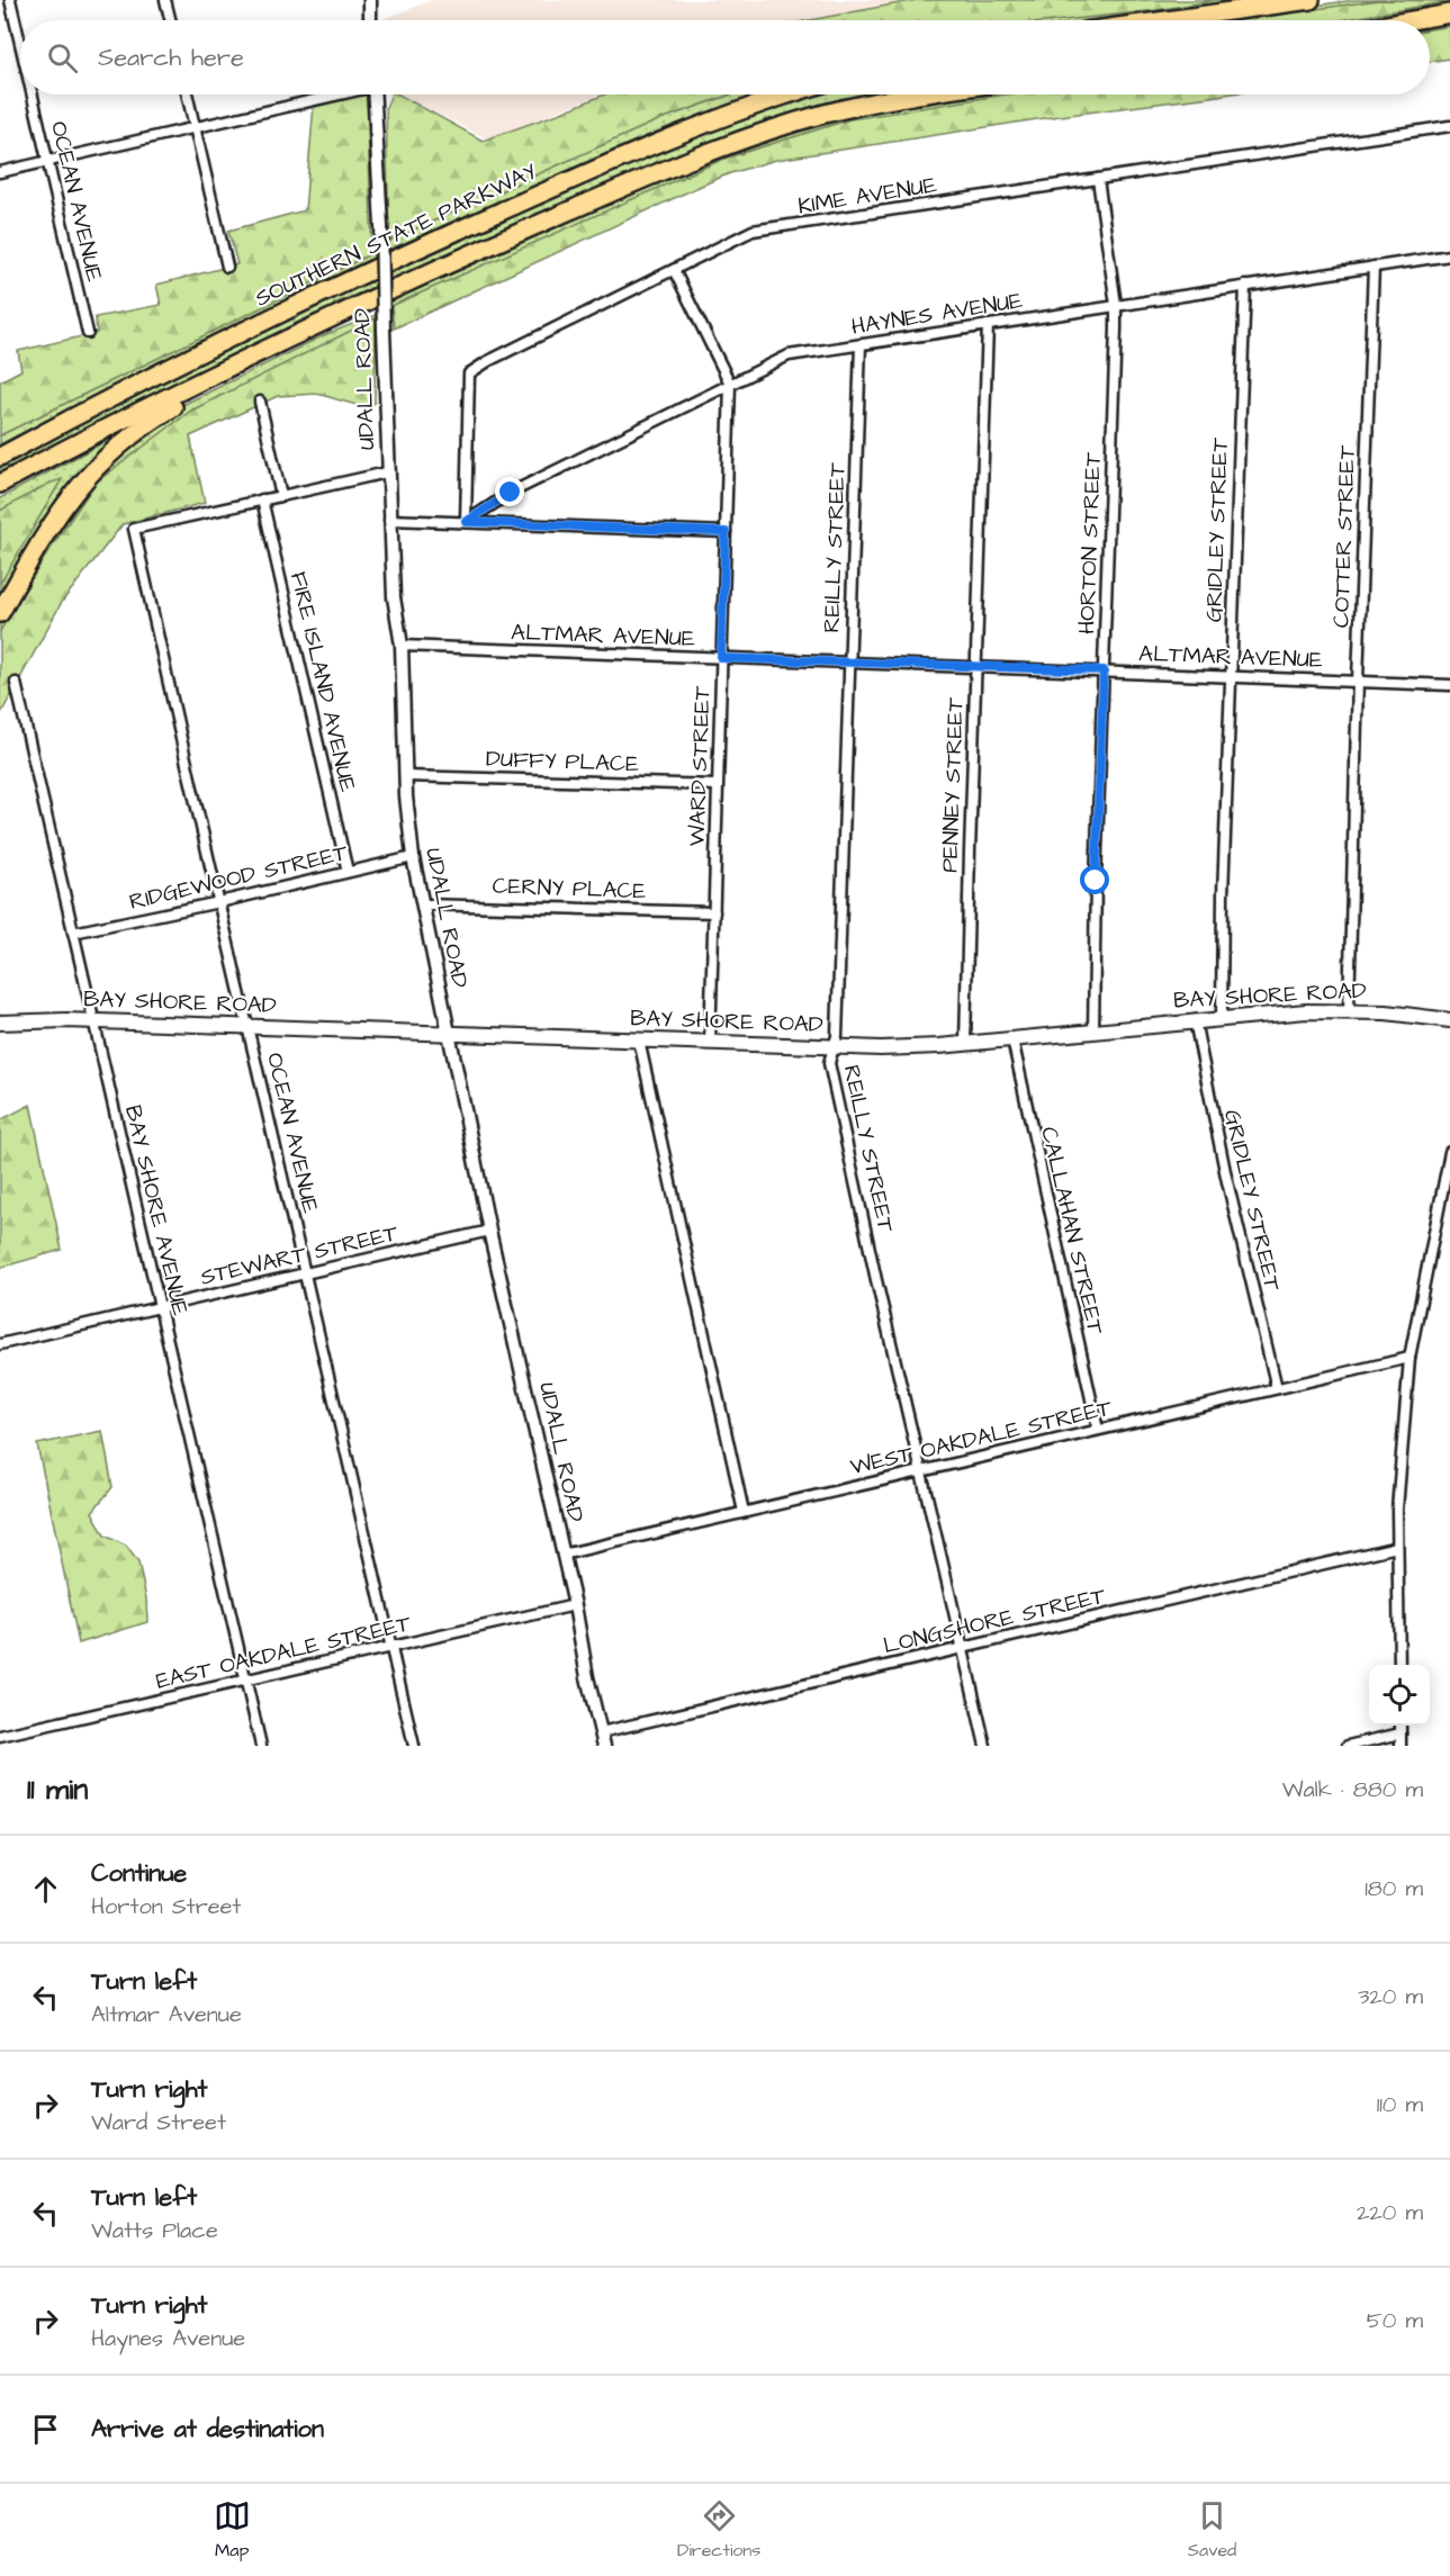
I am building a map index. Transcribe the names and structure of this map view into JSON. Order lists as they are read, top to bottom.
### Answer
{
  "streets": {
    "highway": ["SOUTHERN STATE PARKWAY"],
    "main road": ["BAY SHORE ROAD"],
    "street": [
      "KIME AVENUE",
      "OCEAN AVENUE",
      "HAYNES AVENUE",
      "UDALL ROAD",
      "GRIDLEY STREET",
      "COTTER STREET",
      "HORTON STREET",
      "REILLY STREET",
      "ALTMAR AVENUE",
      "FIRE ISLAND AVENUE",
      "DUFFY PLACE",
      "WARD STREET",
      "PENNEY STREET",
      "RIDGEWOOD STREET",
      "CERNY PLACE",
      "BAY SHORE AVENUE",
      "CALLAHAN STREET",
      "STEWART STREET",
      "WEST OAKDALE STREET",
      "LONGSHORE STREET",
      "EAST OAKDALE STREET"
    ]
  },
  "crossings": [
    ["KIME AVENUE", "HAYNES AVENUE"],
    ["KIME AVENUE", "HORTON STREET"],
    ["KIME AVENUE", "WARD STREET"],
    ["OCEAN AVENUE", "FIRE ISLAND AVENUE"],
    ["OCEAN AVENUE", "RIDGEWOOD STREET"],
    ["OCEAN AVENUE", "BAY SHORE ROAD"],
    ["OCEAN AVENUE", "STEWART STREET"],
    ["OCEAN AVENUE", "EAST OAKDALE STREET"],
    ["HAYNES AVENUE", "GRIDLEY STREET"],
    ["HAYNES AVENUE", "COTTER STREET"],
    ["HAYNES AVENUE", "HORTON STREET"],
    ["HAYNES AVENUE", "REILLY STREET"],
    ["HAYNES AVENUE", "WARD STREET"],
    ["HAYNES AVENUE", "PENNEY STREET"],
    ["UDALL ROAD", "ALTMAR AVENUE"],
    ["UDALL ROAD", "DUFFY PLACE"],
    ["UDALL ROAD", "RIDGEWOOD STREET"],
    ["UDALL ROAD", "CERNY PLACE"],
    ["UDALL ROAD", "BAY SHORE ROAD"],
    ["UDALL ROAD", "STEWART STREET"],
    ["UDALL ROAD", "WEST OAKDALE STREET"],
    ["UDALL ROAD", "LONGSHORE STREET"],
    ["UDALL ROAD", "EAST OAKDALE STREET"],
    ["GRIDLEY STREET", "ALTMAR AVENUE"],
    ["GRIDLEY STREET", "BAY SHORE ROAD"],
    ["GRIDLEY STREET", "WEST OAKDALE STREET"],
    ["COTTER STREET", "ALTMAR AVENUE"],
    ["COTTER STREET", "BAY SHORE ROAD"],
    ["HORTON STREET", "ALTMAR AVENUE"],
    ["HORTON STREET", "BAY SHORE ROAD"],
    ["REILLY STREET", "ALTMAR AVENUE"],
    ["REILLY STREET", "BAY SHORE ROAD"],
    ["REILLY STREET", "WEST OAKDALE STREET"],
    ["REILLY STREET", "LONGSHORE STREET"],
    ["ALTMAR AVENUE", "WARD STREET"],
    ["ALTMAR AVENUE", "PENNEY STREET"],
    ["FIRE ISLAND AVENUE", "RIDGEWOOD STREET"],
    ["DUFFY PLACE", "WARD STREET"],
    ["WARD STREET", "CERNY PLACE"],
    ["WARD STREET", "BAY SHORE ROAD"],
    ["PENNEY STREET", "BAY SHORE ROAD"],
    ["RIDGEWOOD STREET", "BAY SHORE AVENUE"],
    ["BAY SHORE ROAD", "BAY SHORE AVENUE"],
    ["BAY SHORE ROAD", "CALLAHAN STREET"],
    ["BAY SHORE AVENUE", "STEWART STREET"],
    ["BAY SHORE AVENUE", "EAST OAKDALE STREET"],
    ["CALLAHAN STREET", "WEST OAKDALE STREET"]
  ],
  "page": {
    "search": "Search here",
    "heading": ["11 min", "Walk · 880 m"],
    "list": [
      ["Continue", "Horton Street", "180 m"],
      ["Turn left", "Altmar Avenue", "320 m"],
      ["Turn right", "Ward Street", "110 m"],
      ["Turn left", "Watts Place", "220 m"],
      ["Turn right", "Haynes Avenue", "50 m"],
      "Arrive at destination"
    ],
    "nav": ["Map", "Directions", "Saved"]
  }
}
